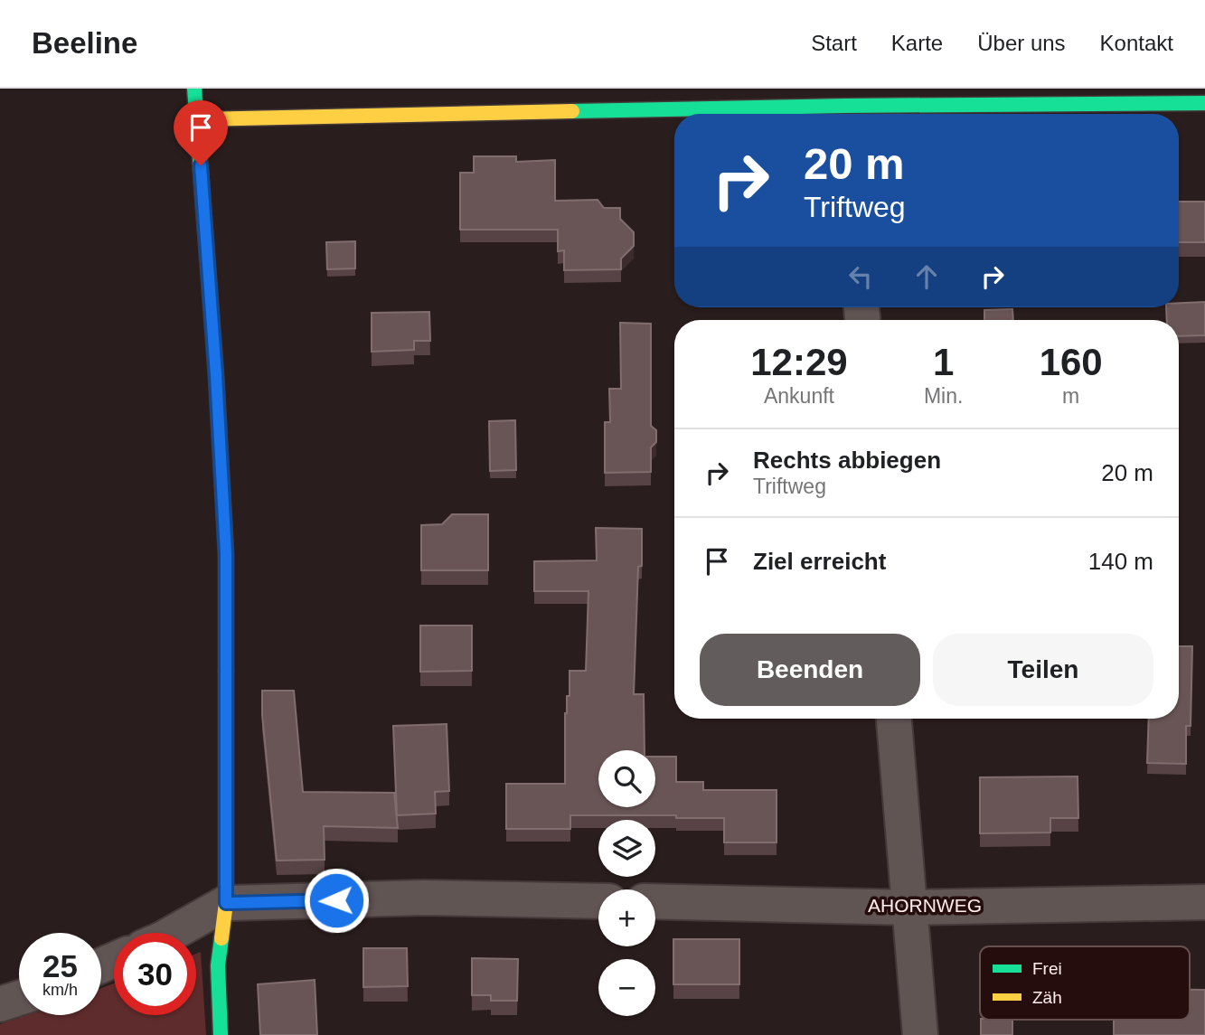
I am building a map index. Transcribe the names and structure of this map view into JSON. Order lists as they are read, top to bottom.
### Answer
{
  "streets": {
    "street": ["AHORNWEG"]
  },
  "legend": ["Frei", "Zäh"],
  "page": {
    "header": "Beeline",
    "nav": [
      "Start",
      "Karte",
      "Über uns",
      "Kontakt"
    ],
    "turn": ["20 m", "Triftweg"],
    "eta": [
      "12:29",
      "Ankunft",
      "1",
      "Min.",
      "160",
      "m"
    ],
    "list": [
      {
        "name": "Rechts abbiegen",
        "note": "Triftweg",
        "value": "20 m"
      },
      {
        "name": "Ziel erreicht",
        "value": "140 m"
      }
    ],
    "buttons": ["Beenden", "Teilen"],
    "map_buttons": ["+", "−"],
    "speed": "25 km/h",
    "limit": "30"
  }
}
